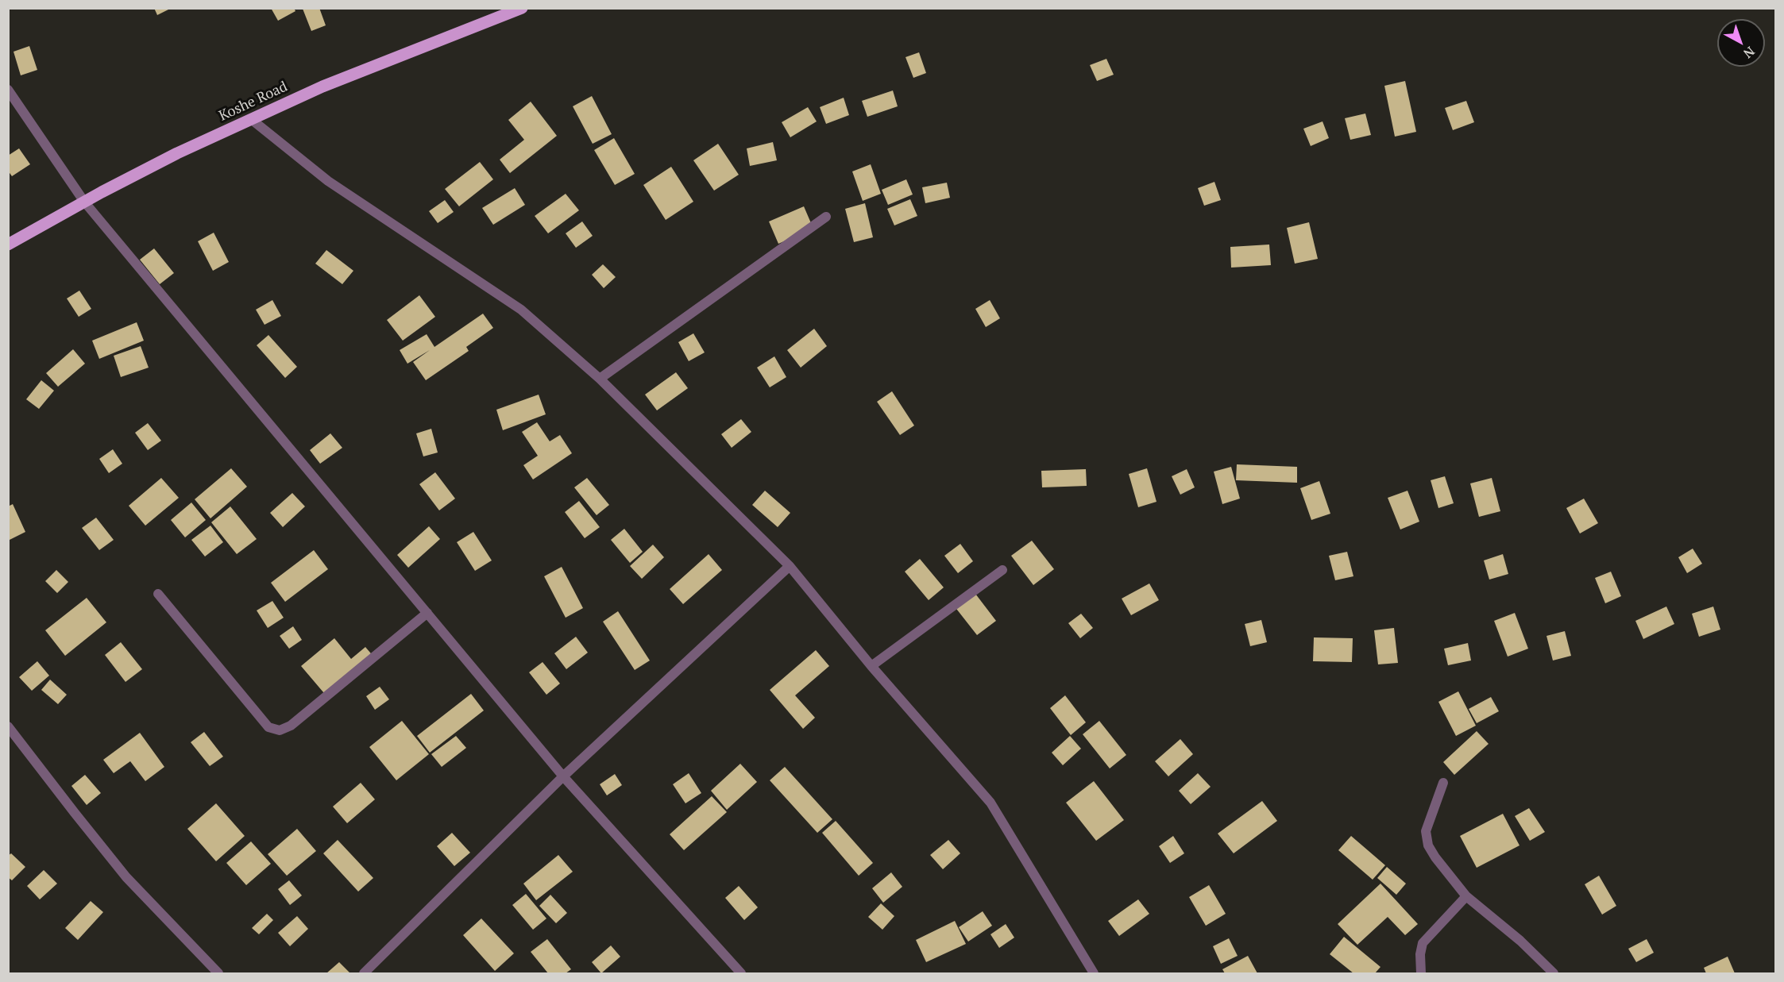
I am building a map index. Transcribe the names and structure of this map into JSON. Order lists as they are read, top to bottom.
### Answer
{
  "streets": {
    "main road": ["Koshe Road"]
  },
  "north": "bottom right"
}
